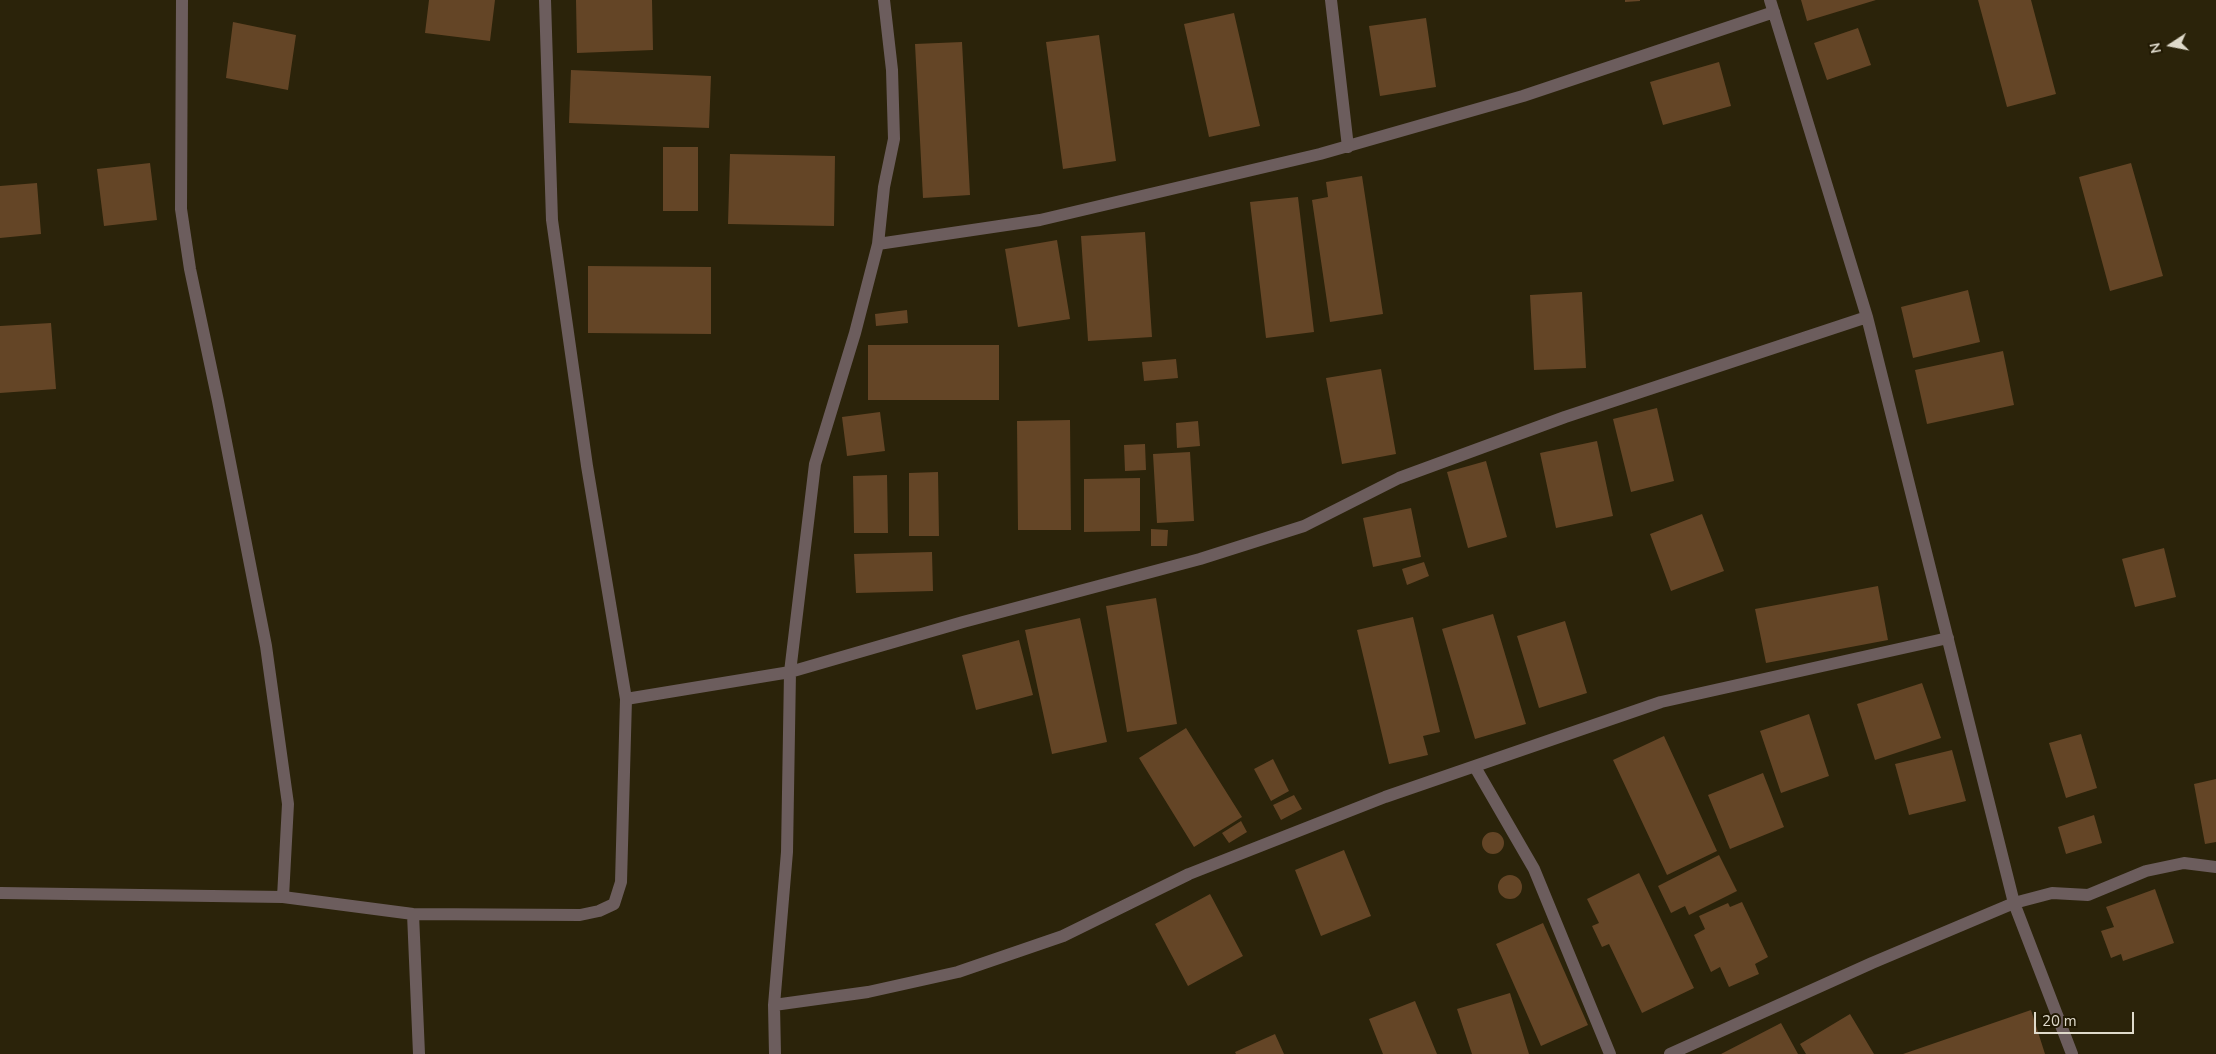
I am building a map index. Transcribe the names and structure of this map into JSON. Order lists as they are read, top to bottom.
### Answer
{
  "scale_bar": "20 m",
  "north": "left"
}
